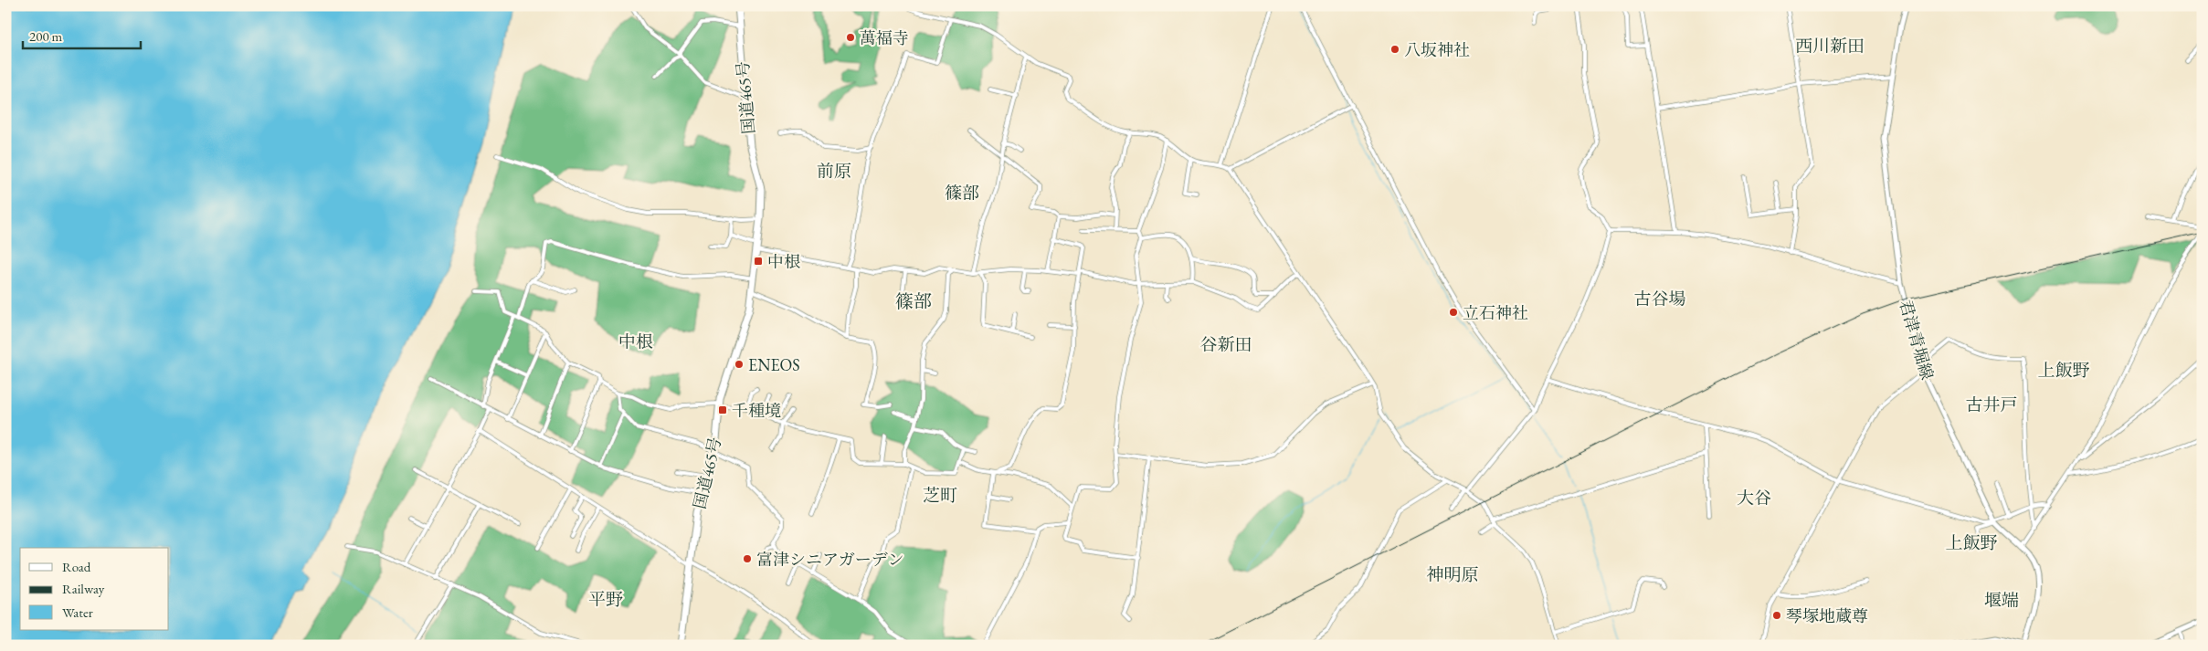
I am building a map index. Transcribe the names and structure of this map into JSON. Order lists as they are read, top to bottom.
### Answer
{
  "streets": {
    "highway": ["国道465号"],
    "main road": ["君津青堀線"]
  },
  "districts": [
    "西川新田",
    "前原",
    "篠部",
    "古谷場",
    "篠部",
    "中根",
    "谷新田",
    "上飯野",
    "古井戸",
    "芝町",
    "大谷",
    "上飯野",
    "神明原",
    "平野",
    "堰端"
  ],
  "places": {
    "other": [
      "萬福寺",
      "八坂神社",
      "立石神社",
      "ENEOS",
      "富津シニアガーデン",
      "琴塚地蔵尊"
    ],
    "transit": ["中根", "千種境"]
  },
  "legend": ["Road", "Railway", "Water"],
  "scale_bar": "200 m"
}
